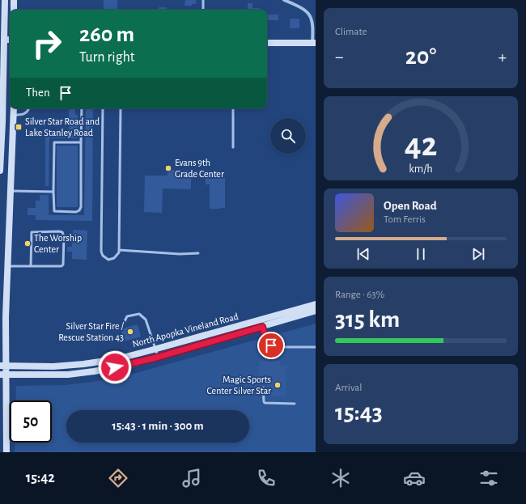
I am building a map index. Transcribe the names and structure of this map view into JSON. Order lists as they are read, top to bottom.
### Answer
{
  "streets": {
    "main road": ["North Apopka Vineland Road"]
  },
  "places": {
    "transit": ["Silver Star Road and Lake Stanley Road"],
    "other": [
      "Evans 9th Grade Center",
      "The Worship Center",
      "Silver Star Fire / Rescue Station 43",
      "Magic Sports Center Silver Star"
    ]
  },
  "page": {
    "tile": [
      "Climate",
      ["Range · 63%", "315 km"],
      ["Arrival", "15:43"]
    ],
    "turn": ["260 m", "Turn right"],
    "heat": ["−", "20°", "+"],
    "then": "Then",
    "song": ["Open Road", "Tom Ferris"],
    "limit": "50",
    "trip": "15:43 · 1 min · 300 m",
    "tabs": "15:42",
    "gauge": ["42", "km/h"]
  }
}
